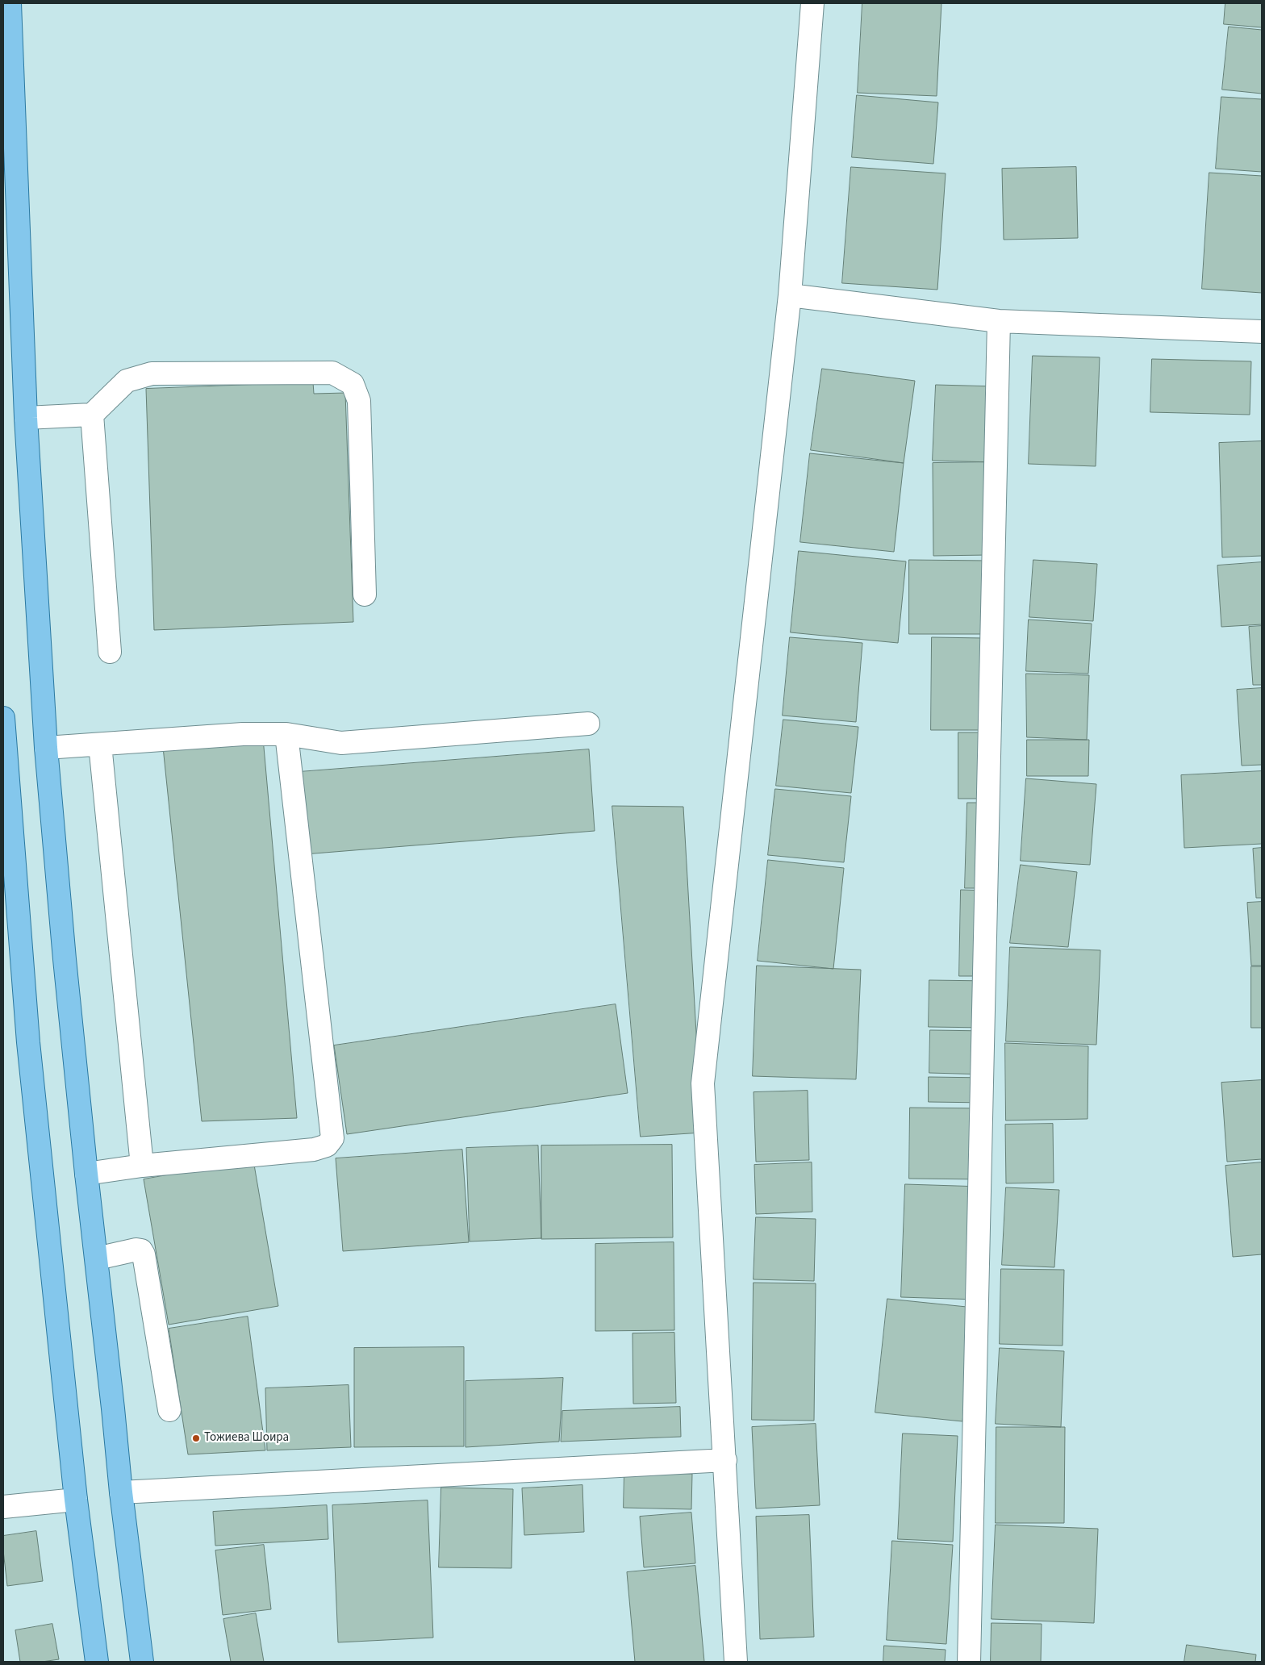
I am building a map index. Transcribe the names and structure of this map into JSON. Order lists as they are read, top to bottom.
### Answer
{
  "places": ["Тожиева Шоира"]
}
